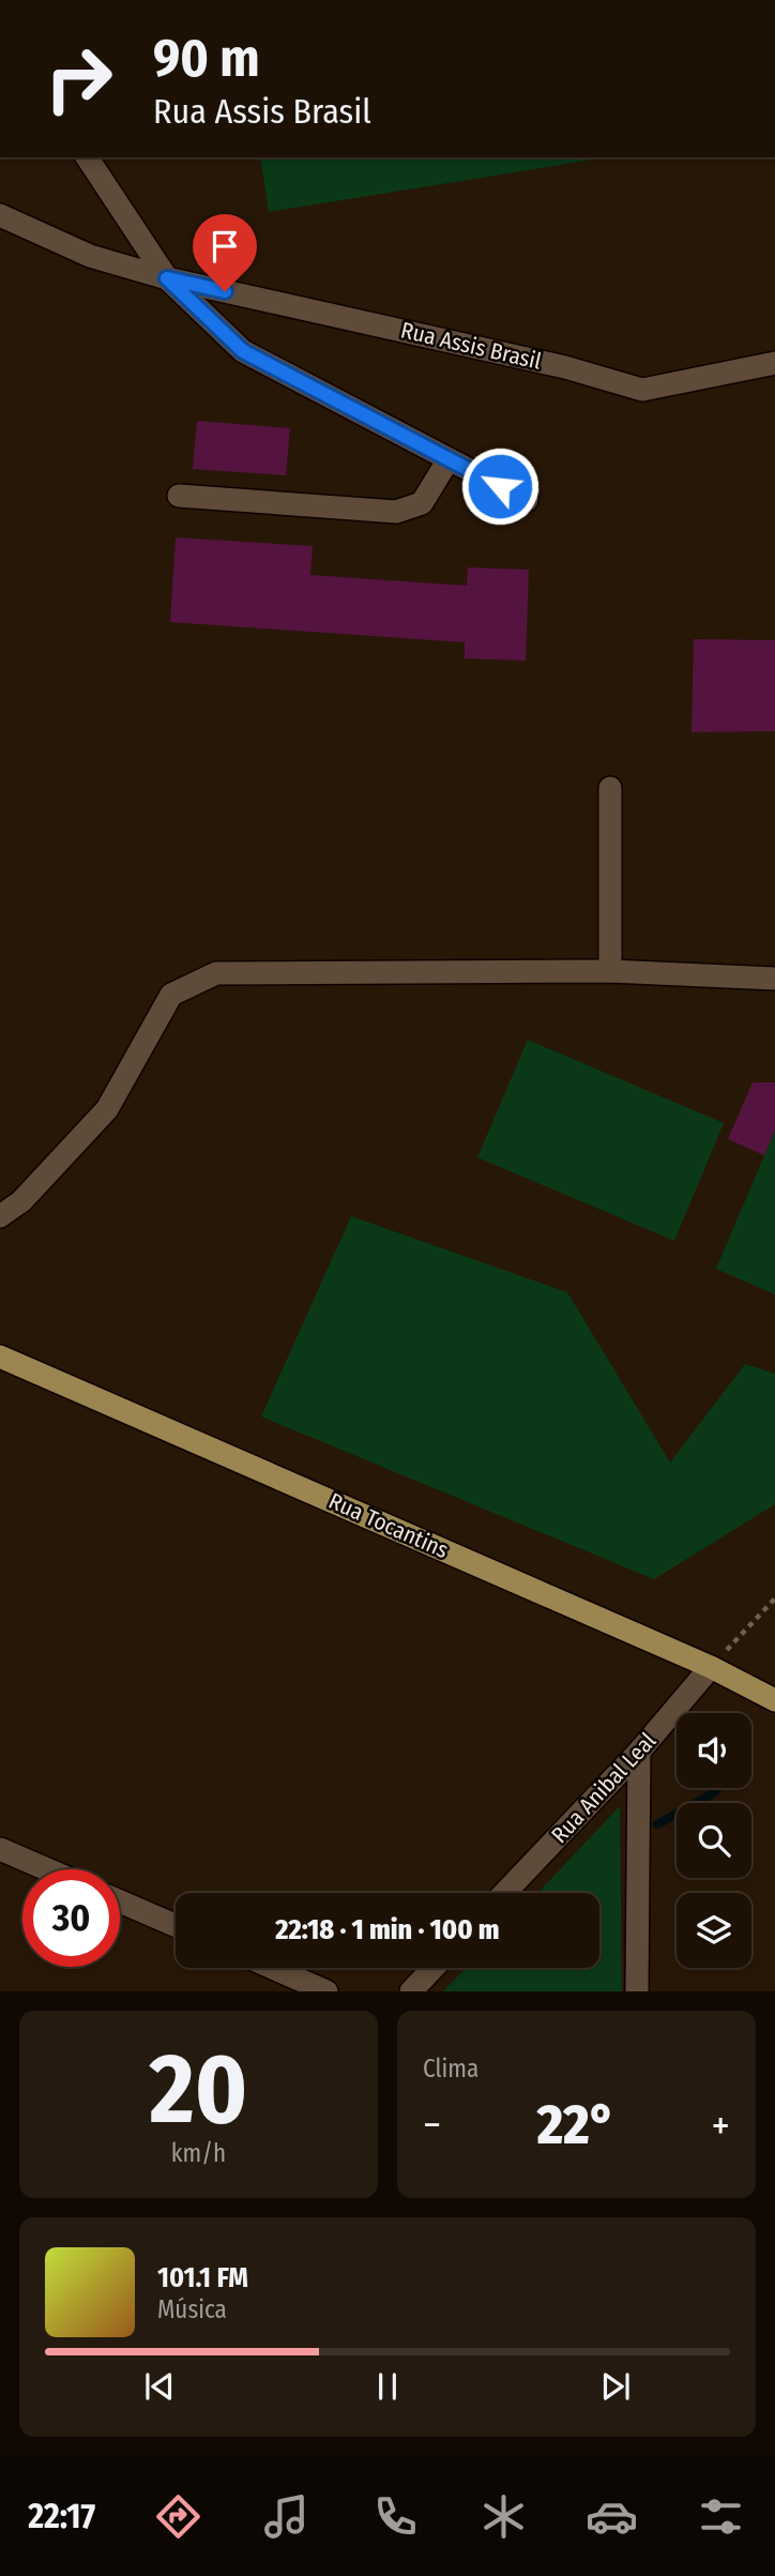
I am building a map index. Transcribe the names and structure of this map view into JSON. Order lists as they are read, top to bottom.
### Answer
{
  "streets": {
    "main road": ["Rua Tocantins"],
    "street": ["Rua Assis Brasil", "Rua Anibal Leal"]
  },
  "crossings": [
    ["Rua Tocantins", "Rua Anibal Leal"]
  ],
  "page": {
    "turn": ["90 m", "Rua Assis Brasil"],
    "limit": "30",
    "trip": "22:18 · 1 min · 100 m",
    "tile": [
      ["20", "km/h"],
      "Clima"
    ],
    "heat": ["−", "22°", "+"],
    "song": ["101.1 FM", "Música"],
    "tabs": "22:17"
  }
}
